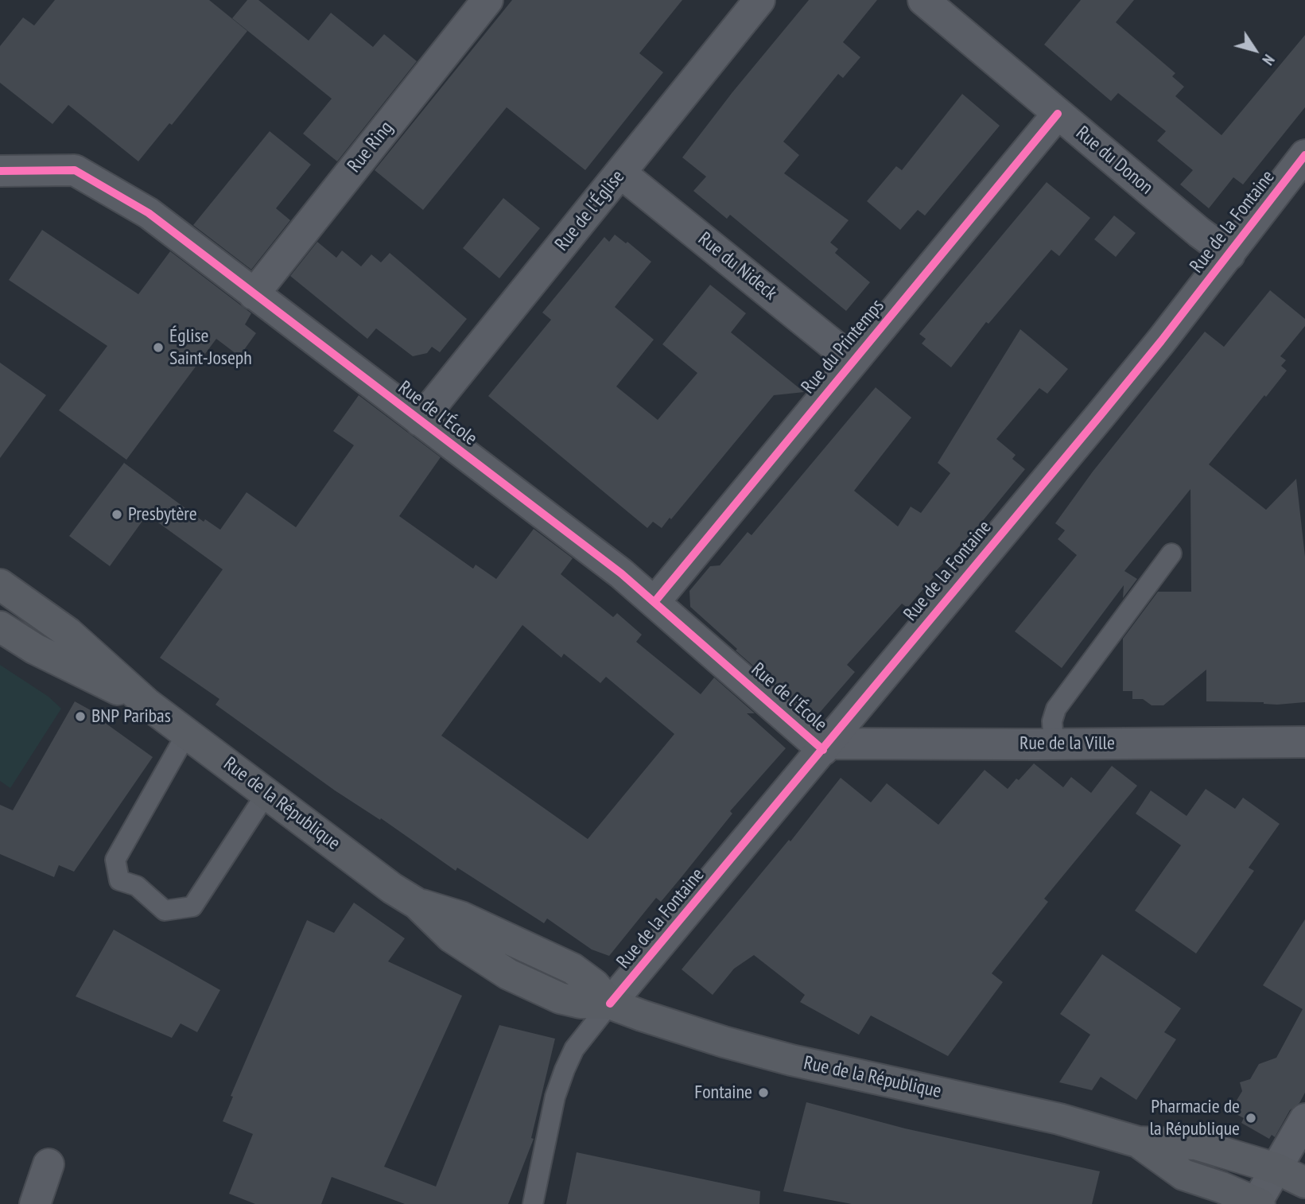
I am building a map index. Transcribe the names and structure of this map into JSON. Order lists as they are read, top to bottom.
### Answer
{
  "streets": {
    "main road": ["Rue de la République"],
    "street": [
      "Rue Ring",
      "Rue du Donon",
      "Rue de l'Église",
      "Rue de la Fontaine",
      "Rue du Nideck",
      "Rue du Printemps",
      "Rue de l'École",
      "Rue de la Ville"
    ]
  },
  "crossings": [
    ["Rue Ring", "Rue de l'École"],
    ["Rue du Donon", "Rue de la Fontaine"],
    ["Rue du Donon", "Rue du Printemps"],
    ["Rue de l'Église", "Rue du Nideck"],
    ["Rue de l'Église", "Rue de l'École"],
    ["Rue de la Fontaine", "Rue de l'École"],
    ["Rue de la Fontaine", "Rue de la Ville"],
    ["Rue de la Fontaine", "Rue de la République"],
    ["Rue du Nideck", "Rue du Printemps"],
    ["Rue du Printemps", "Rue de l'École"],
    ["Rue de l'École", "Rue de la Ville"]
  ],
  "places": [
    "Église Saint-Joseph",
    "Presbytère",
    "BNP Paribas",
    "Fontaine",
    "Pharmacie de la République"
  ],
  "north": "bottom right"
}
